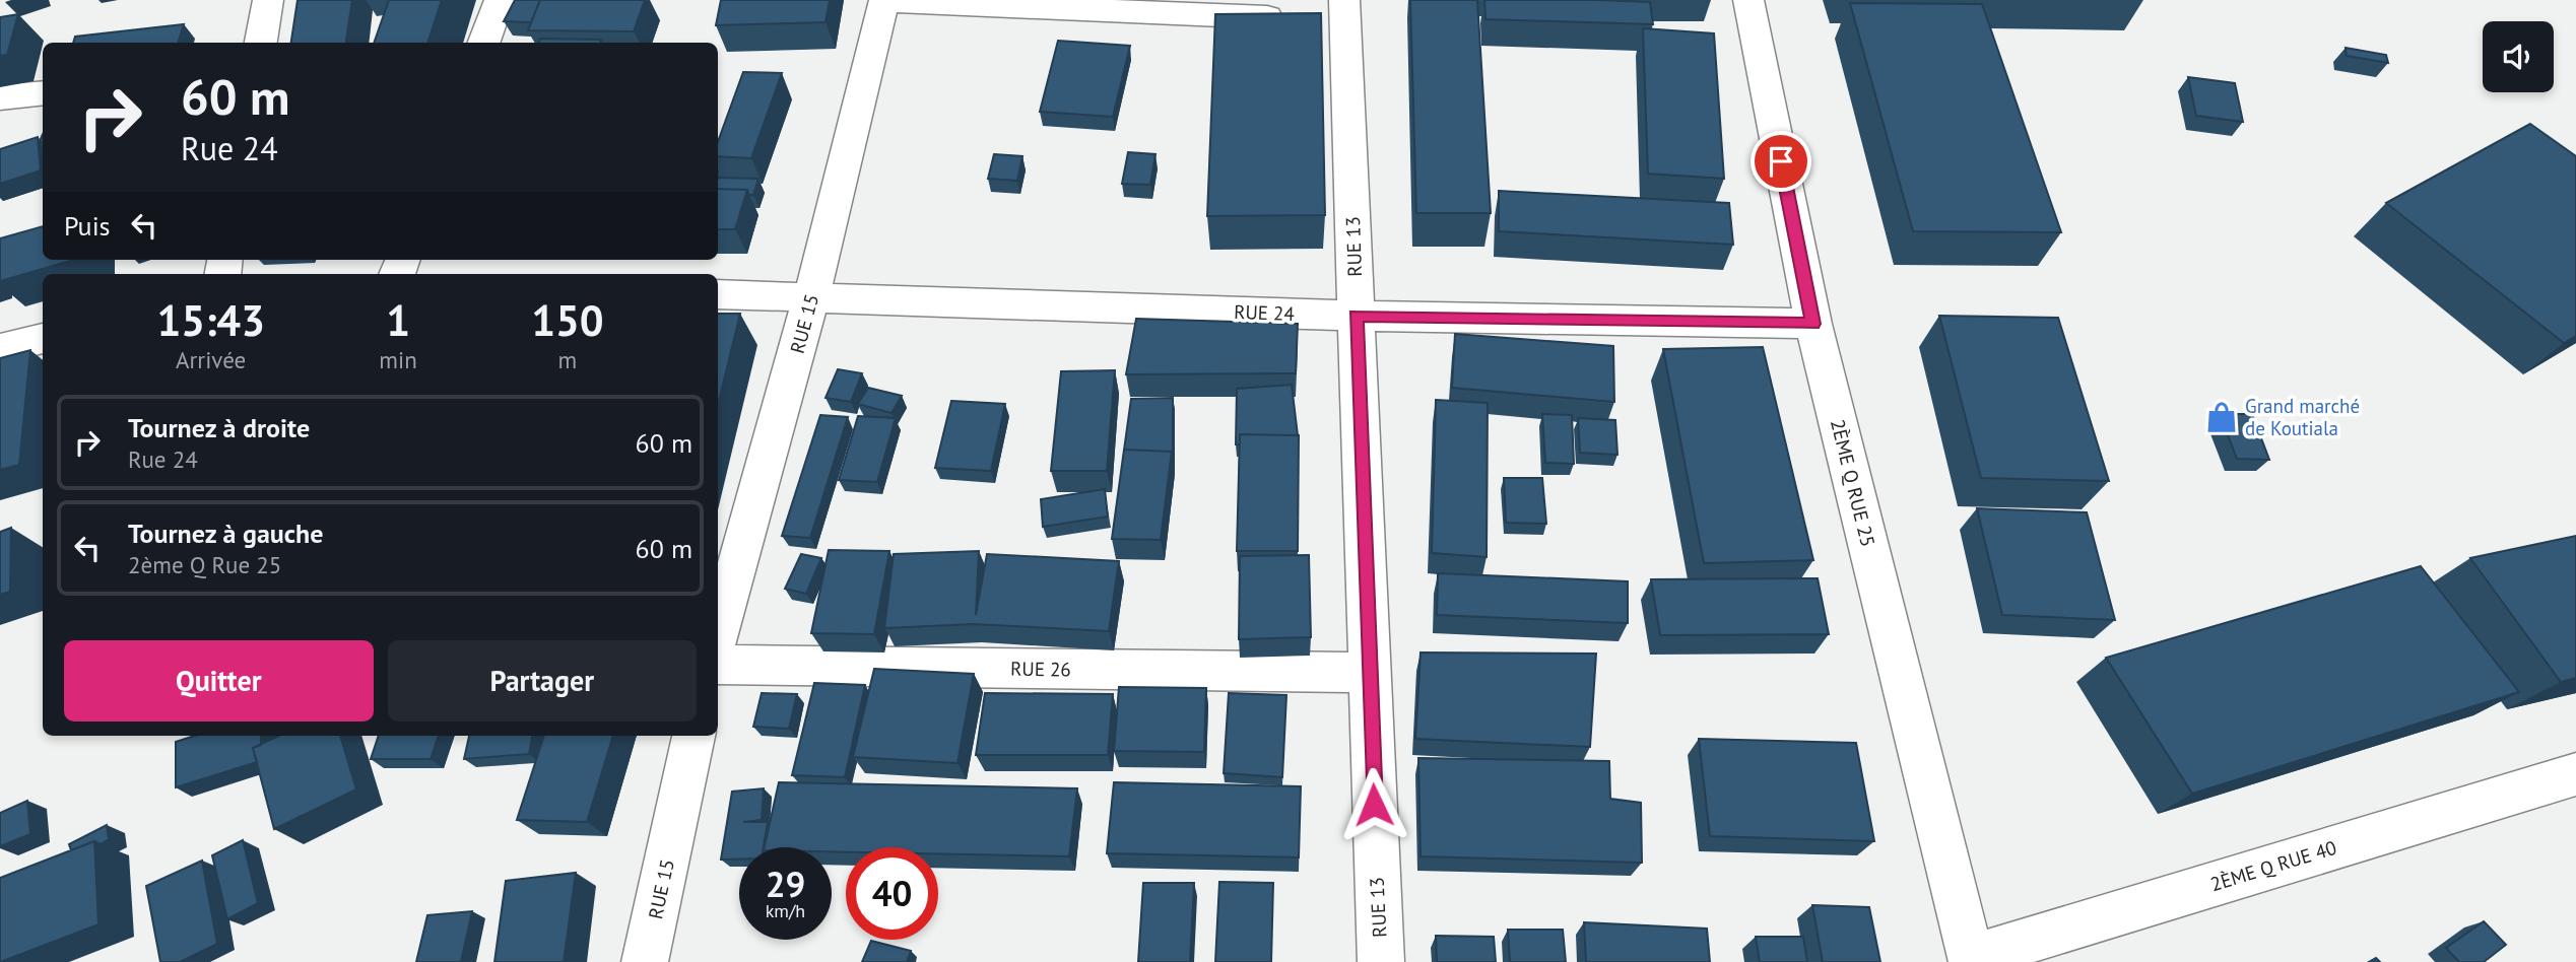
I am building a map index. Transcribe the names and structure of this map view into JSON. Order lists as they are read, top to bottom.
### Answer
{
  "streets": {
    "street": [
      "RUE 13",
      "RUE 24",
      "RUE 15",
      "2ÈME Q RUE 25",
      "RUE 26",
      "2ÈME Q RUE 40"
    ]
  },
  "crossings": [
    ["RUE 13", "RUE 24"],
    ["RUE 13", "RUE 26"],
    ["RUE 24", "RUE 15"],
    ["RUE 24", "2ÈME Q RUE 25"],
    ["2ÈME Q RUE 25", "2ÈME Q RUE 40"]
  ],
  "places": {
    "shop": ["Grand marché de Koutiala"]
  },
  "page": {
    "turn": ["60 m", "Rue 24"],
    "then": "Puis",
    "eta": [
      "15:43",
      "Arrivée",
      "1",
      "min",
      "150",
      "m"
    ],
    "list": [
      {
        "name": "Tournez à droite",
        "note": "Rue 24",
        "value": "60 m"
      },
      {
        "name": "Tournez à gauche",
        "note": "2ème Q Rue 25",
        "value": "60 m"
      }
    ],
    "buttons": ["Quitter", "Partager"],
    "speed": "29 km/h",
    "limit": "40"
  }
}
